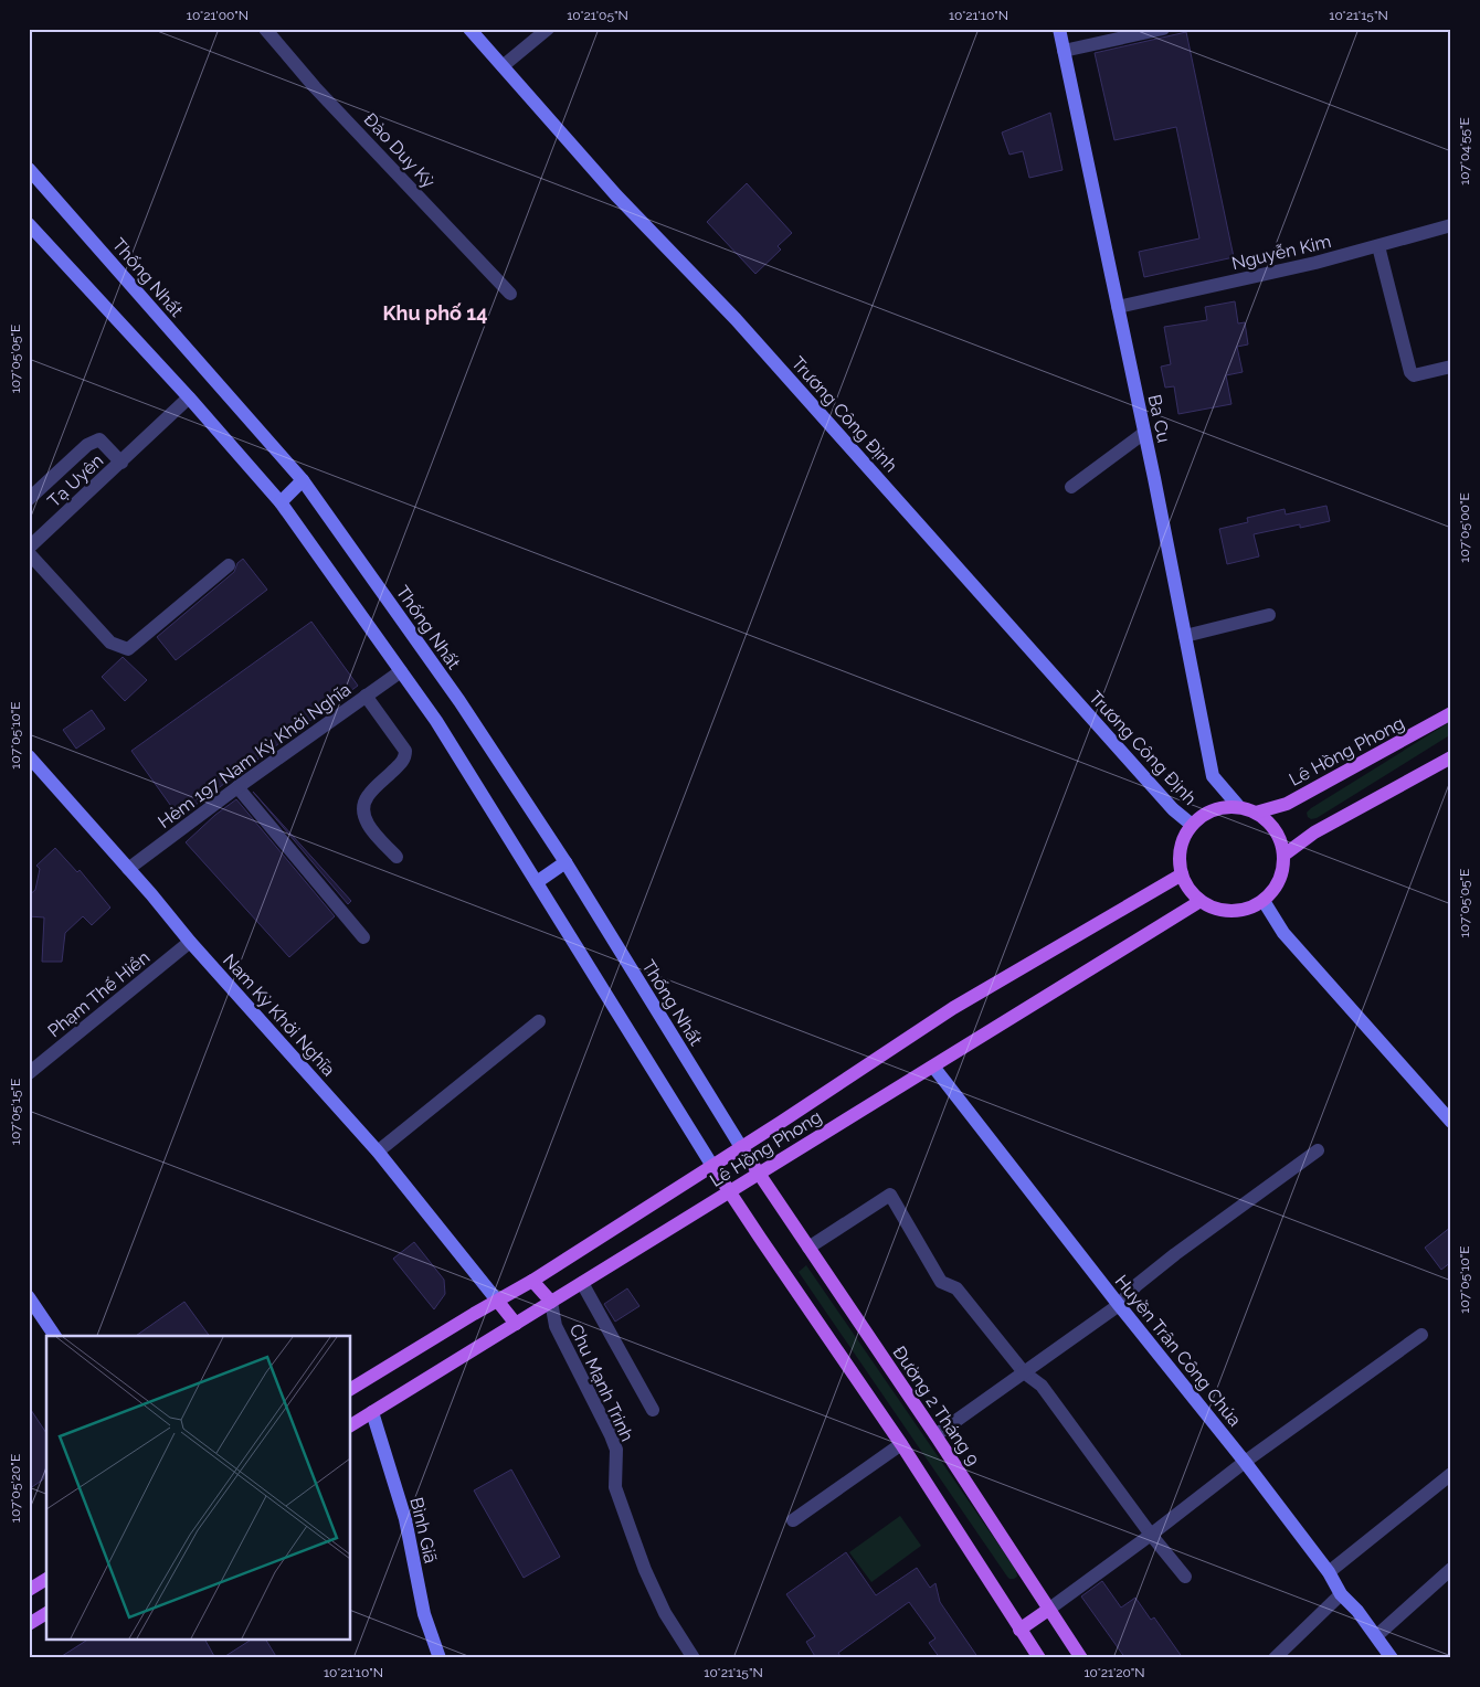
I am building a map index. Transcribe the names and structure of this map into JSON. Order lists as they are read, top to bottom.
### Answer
{
  "streets": {
    "main road": [
      "Thống Nhất",
      "Trương Công Định",
      "Ba Cu",
      "Lê Hồng Phong",
      "Nam Kỳ Khởi Nghĩa",
      "Huyền Trân Công Chúa",
      "Đường 2 Tháng 9",
      "Bình Giã"
    ],
    "street": [
      "Đào Duy Kỳ",
      "Nguyễn Kim",
      "Tạ Uyên",
      "Hẻm 197 Nam Kỳ Khởi Nghĩa",
      "Phạm Thế Hiển",
      "Chu Mạnh Trinh"
    ]
  },
  "crossings": [
    ["Nguyễn Kim", "Ba Cu"],
    ["Thống Nhất", "Lê Hồng Phong"],
    ["Thống Nhất", "Đường 2 Tháng 9"],
    ["Trương Công Định", "Ba Cu"],
    ["Trương Công Định", "Lê Hồng Phong"],
    ["Ba Cu", "Lê Hồng Phong"],
    ["Lê Hồng Phong", "Nam Kỳ Khởi Nghĩa"],
    ["Lê Hồng Phong", "Huyền Trân Công Chúa"],
    ["Lê Hồng Phong", "Chu Mạnh Trinh"],
    ["Lê Hồng Phong", "Đường 2 Tháng 9"],
    ["Lê Hồng Phong", "Bình Giã"],
    ["Hẻm 197 Nam Kỳ Khởi Nghĩa", "Nam Kỳ Khởi Nghĩa"],
    ["Phạm Thế Hiển", "Nam Kỳ Khởi Nghĩa"]
  ],
  "districts": ["Khu phố 14"],
  "coordinates": [
    "10°21'00\"N",
    "10°21'05\"N",
    "10°21'10\"N",
    "10°21'15\"N",
    "107°04'55\"E",
    "107°05'05\"E",
    "107°05'00\"E",
    "107°05'10\"E",
    "107°05'15\"E",
    "107°05'20\"E",
    "10°21'20\"N"
  ]
}
